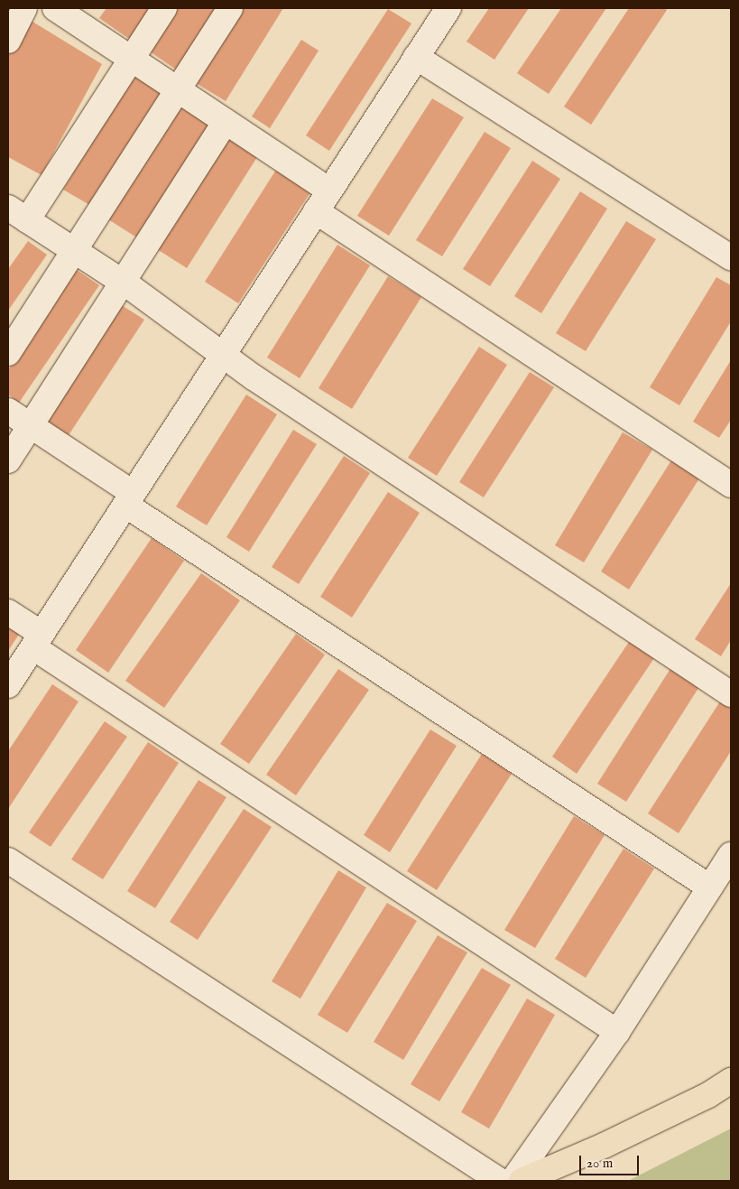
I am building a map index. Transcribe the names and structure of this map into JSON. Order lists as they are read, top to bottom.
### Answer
{
  "scale_bar": "20 m"
}
